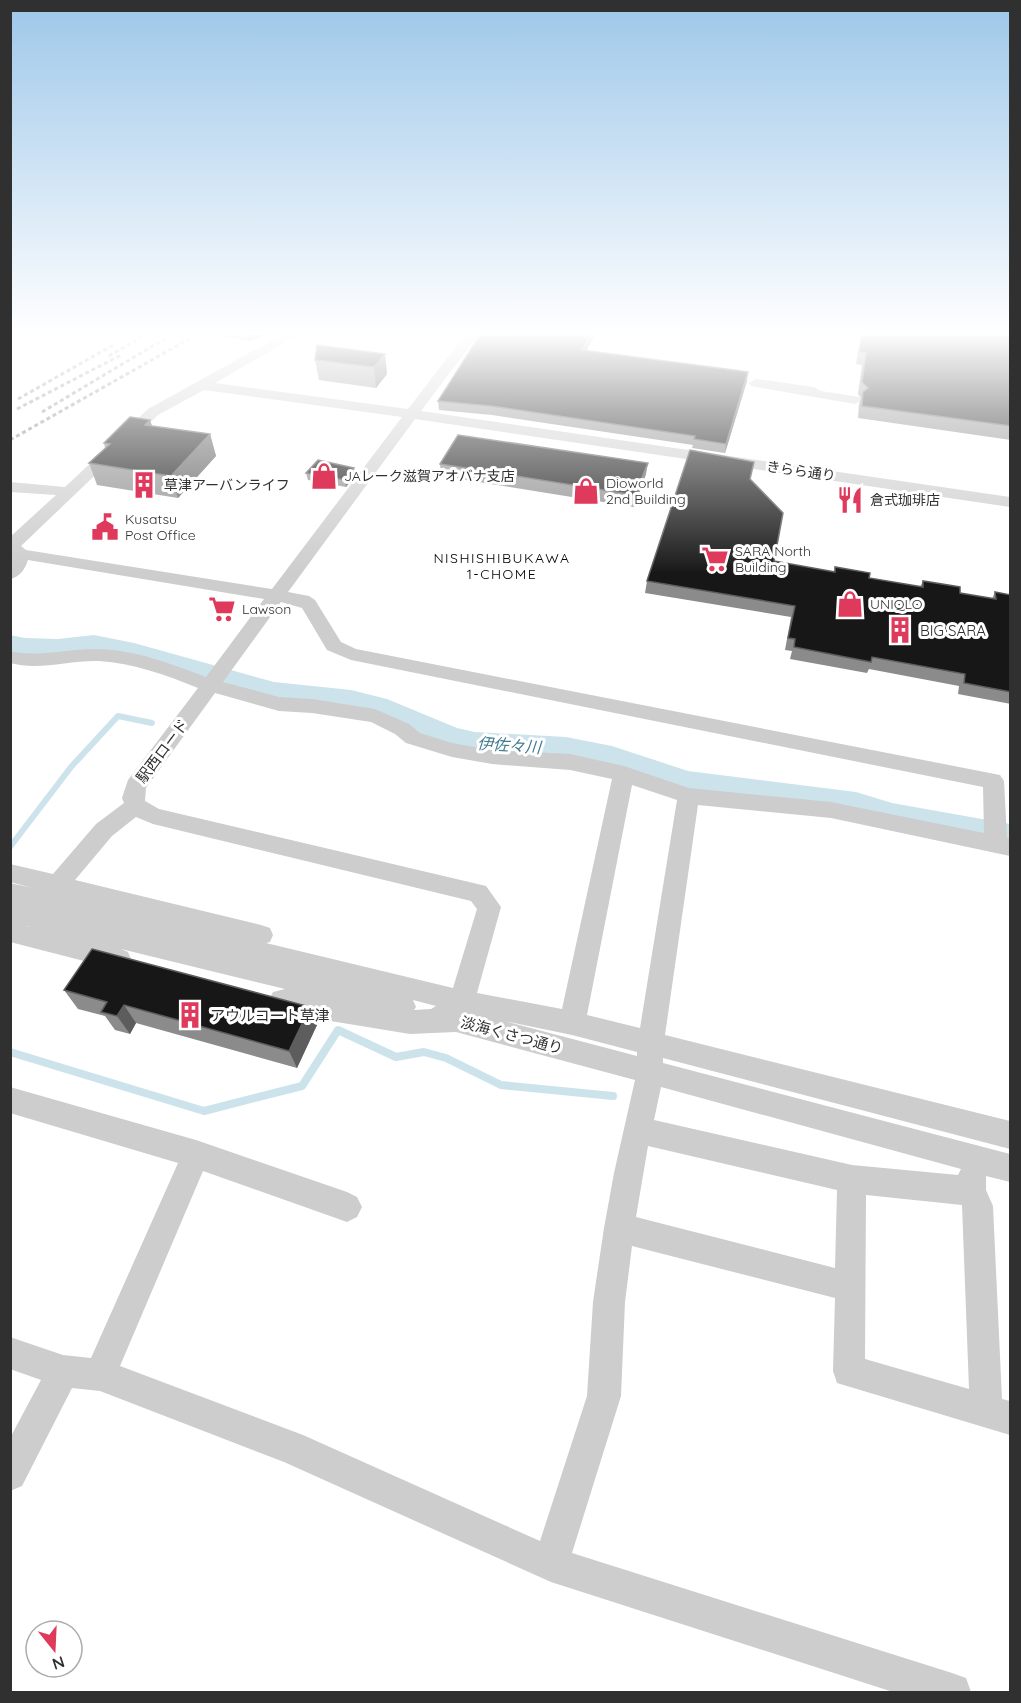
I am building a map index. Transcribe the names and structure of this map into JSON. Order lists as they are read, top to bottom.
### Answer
{
  "streets": {
    "street": ["きらら通り", "駅西ロード", "淡海くさつ通り"]
  },
  "districts": ["NISHISHIBUKAWA 1-CHOME"],
  "water": ["伊佐々川"],
  "places": {
    "shop": ["JAレーク滋賀アオバナ支店", "Dioworld 2nd Building", "UNIQLO"],
    "building": ["草津アーバンライフ", "BIG SARA", "アウルコート草津"],
    "restaurant": ["倉式珈琲店"],
    "public building": ["Kusatsu Post Office"],
    "supermarket": ["SARA North Building", "Lawson"]
  },
  "north": "bottom"
}
